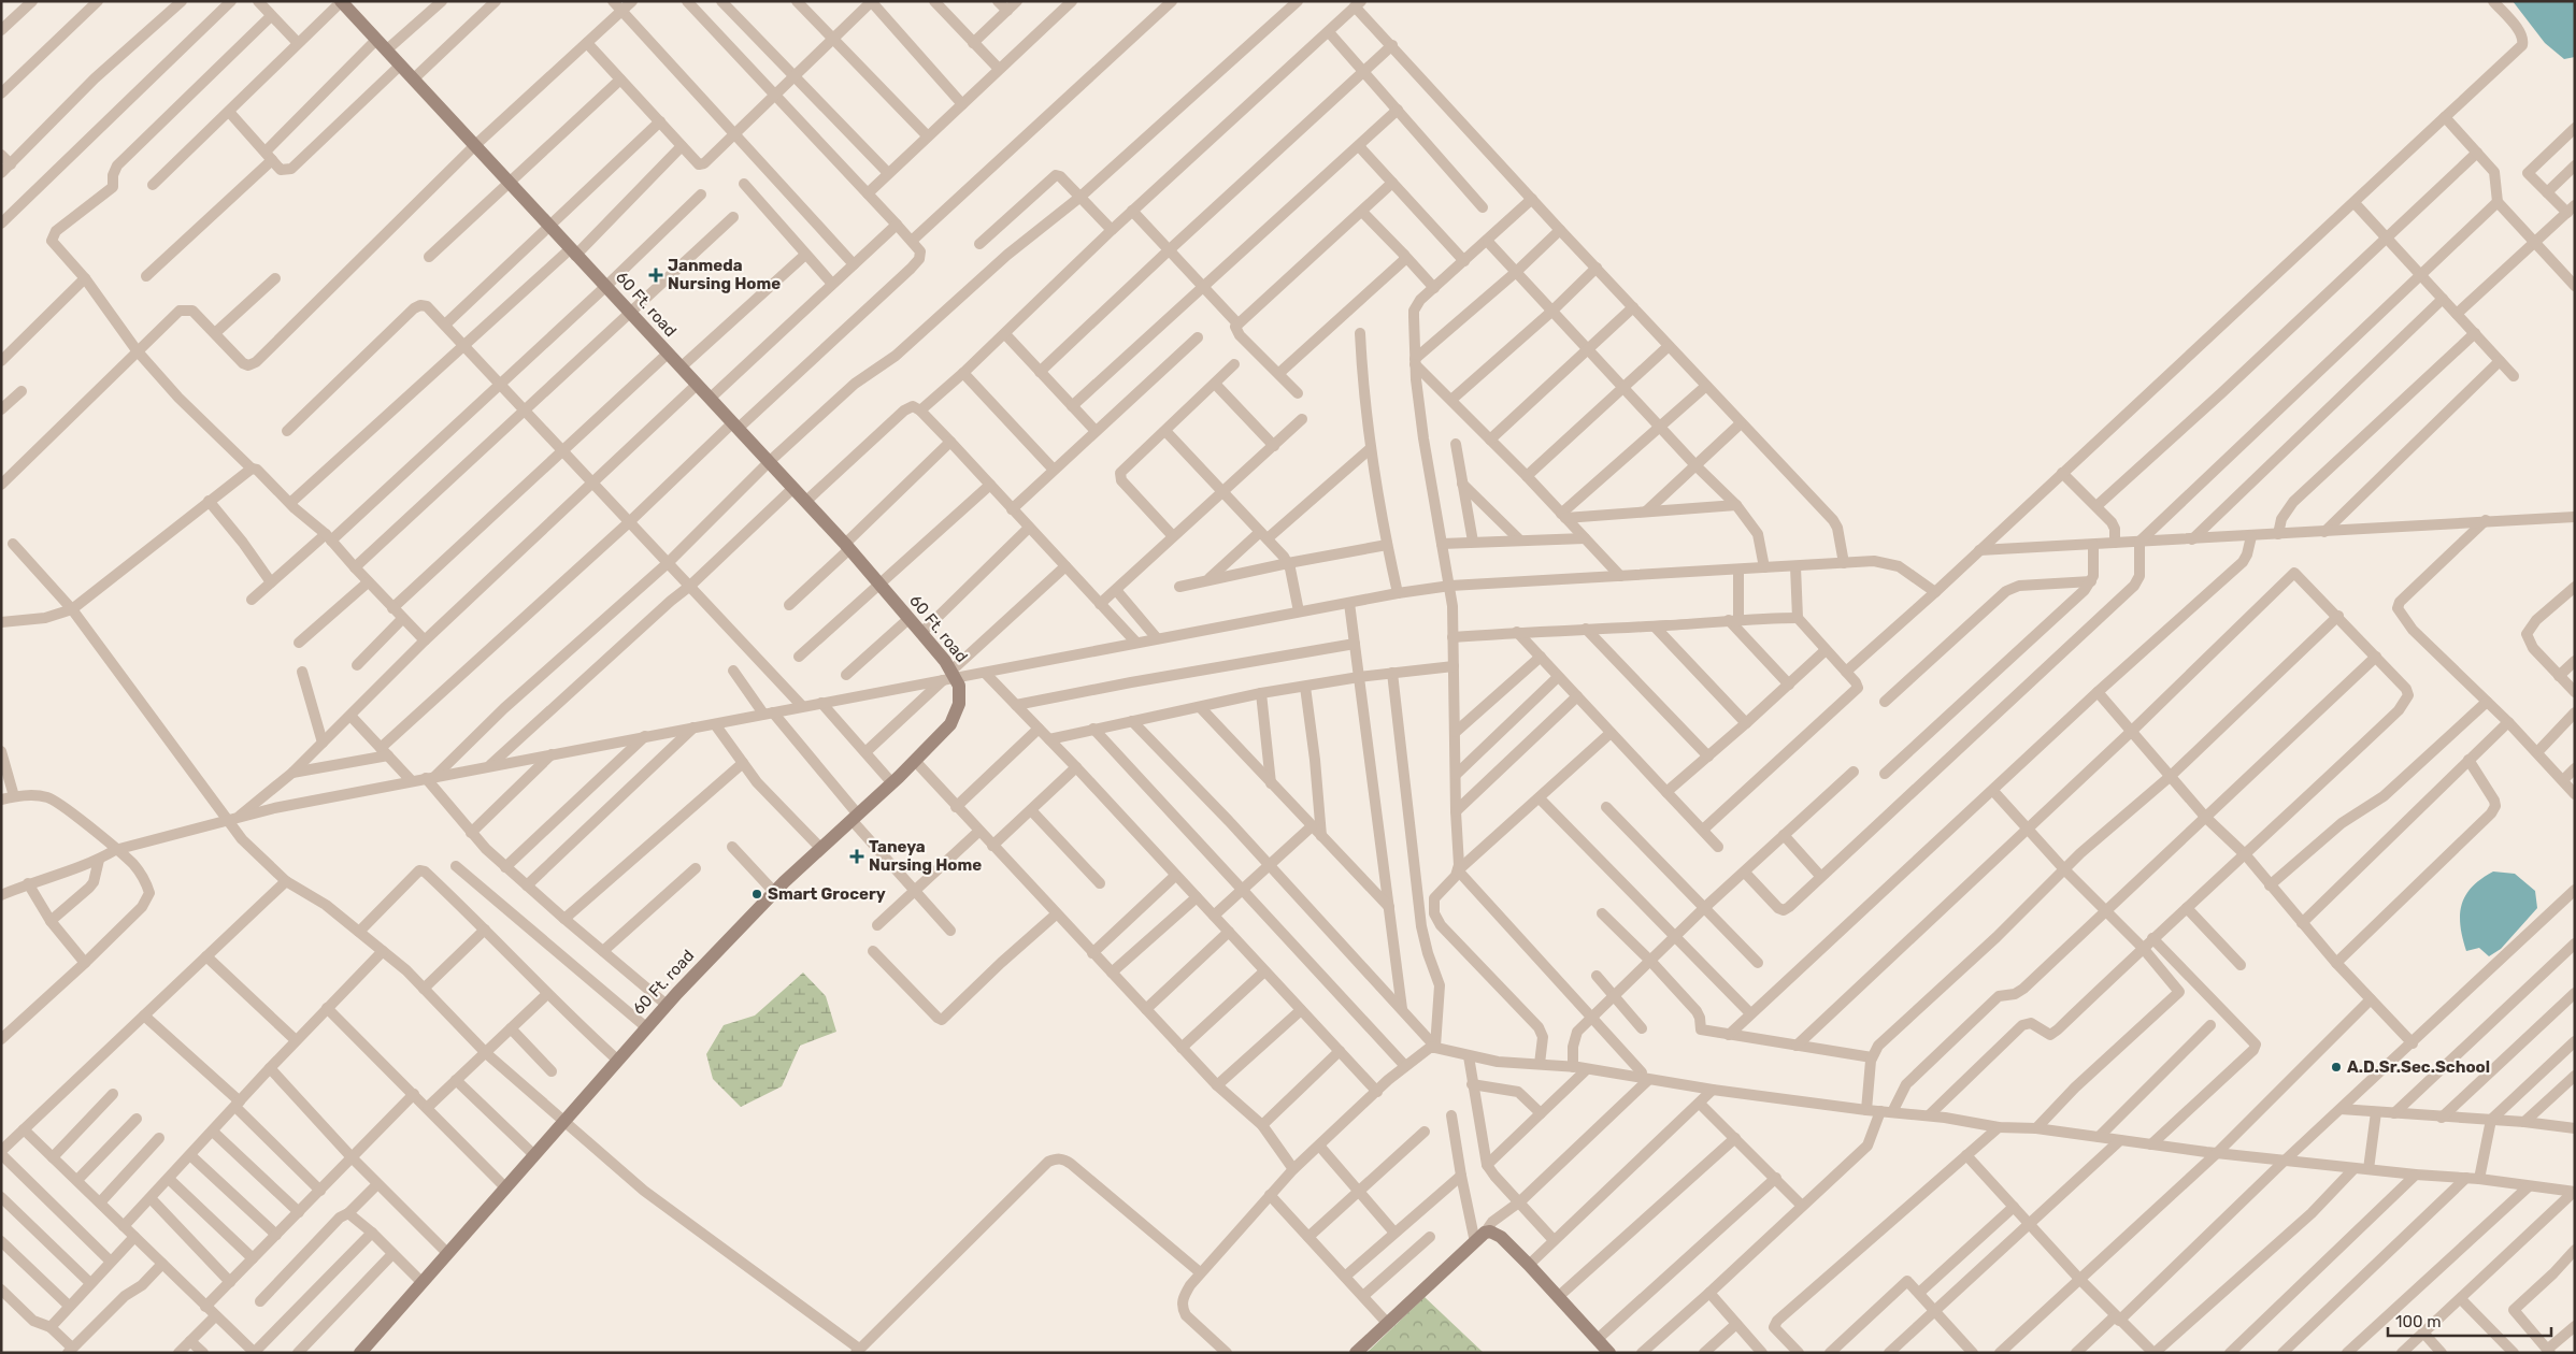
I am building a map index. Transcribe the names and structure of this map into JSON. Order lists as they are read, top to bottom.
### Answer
{
  "streets": {
    "street": ["60 Ft. road"]
  },
  "places": {
    "health": ["Janmeda Nursing Home", "Taneya Nursing Home"],
    "other": ["Smart Grocery", "A.D.Sr.Sec.School"]
  },
  "scale_bar": "100 m"
}
